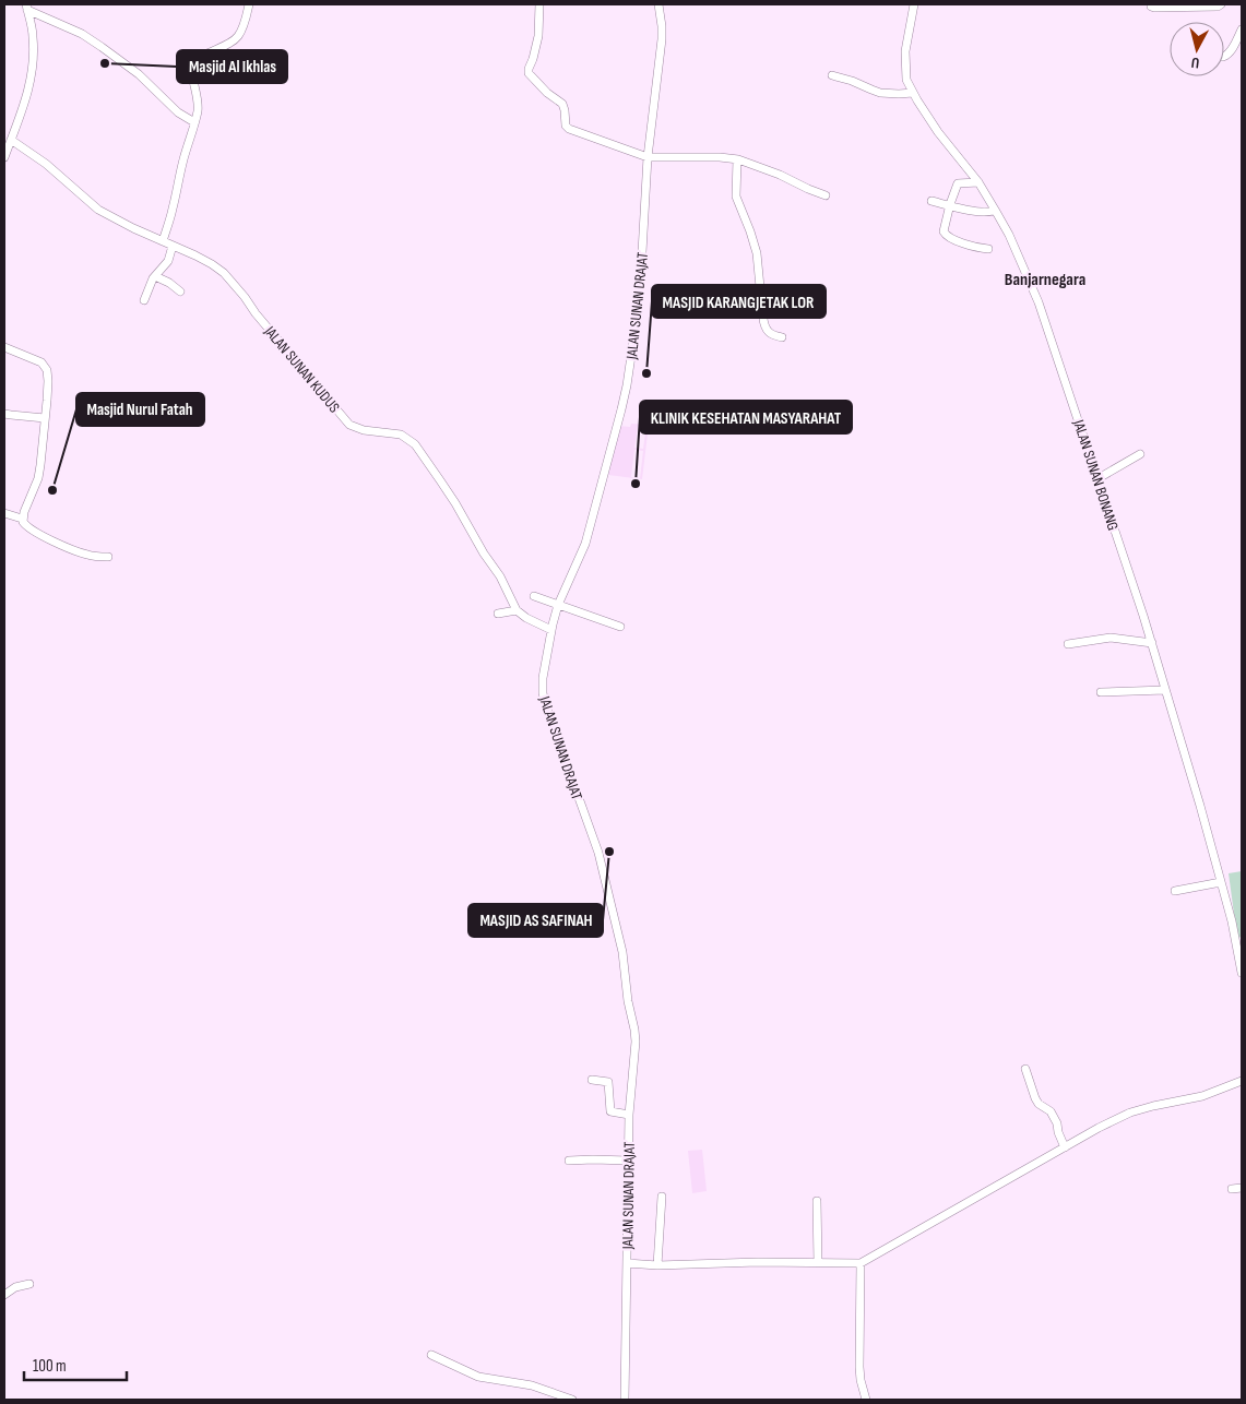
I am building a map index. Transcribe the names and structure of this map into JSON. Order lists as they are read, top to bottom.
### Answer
{
  "streets": {
    "street": ["JALAN SUNAN DRAJAT", "JALAN SUNAN KUDUS", "JALAN SUNAN BONANG"]
  },
  "districts": ["Banjarnegara"],
  "places": [
    "Masjid Al Ikhlas",
    "MASJID KARANGJETAK LOR",
    "KLINIK KESEHATAN MASYARAHAT",
    "Masjid Nurul Fatah",
    "MASJID AS SAFINAH"
  ],
  "scale_bar": "100 m",
  "north": "bottom"
}
